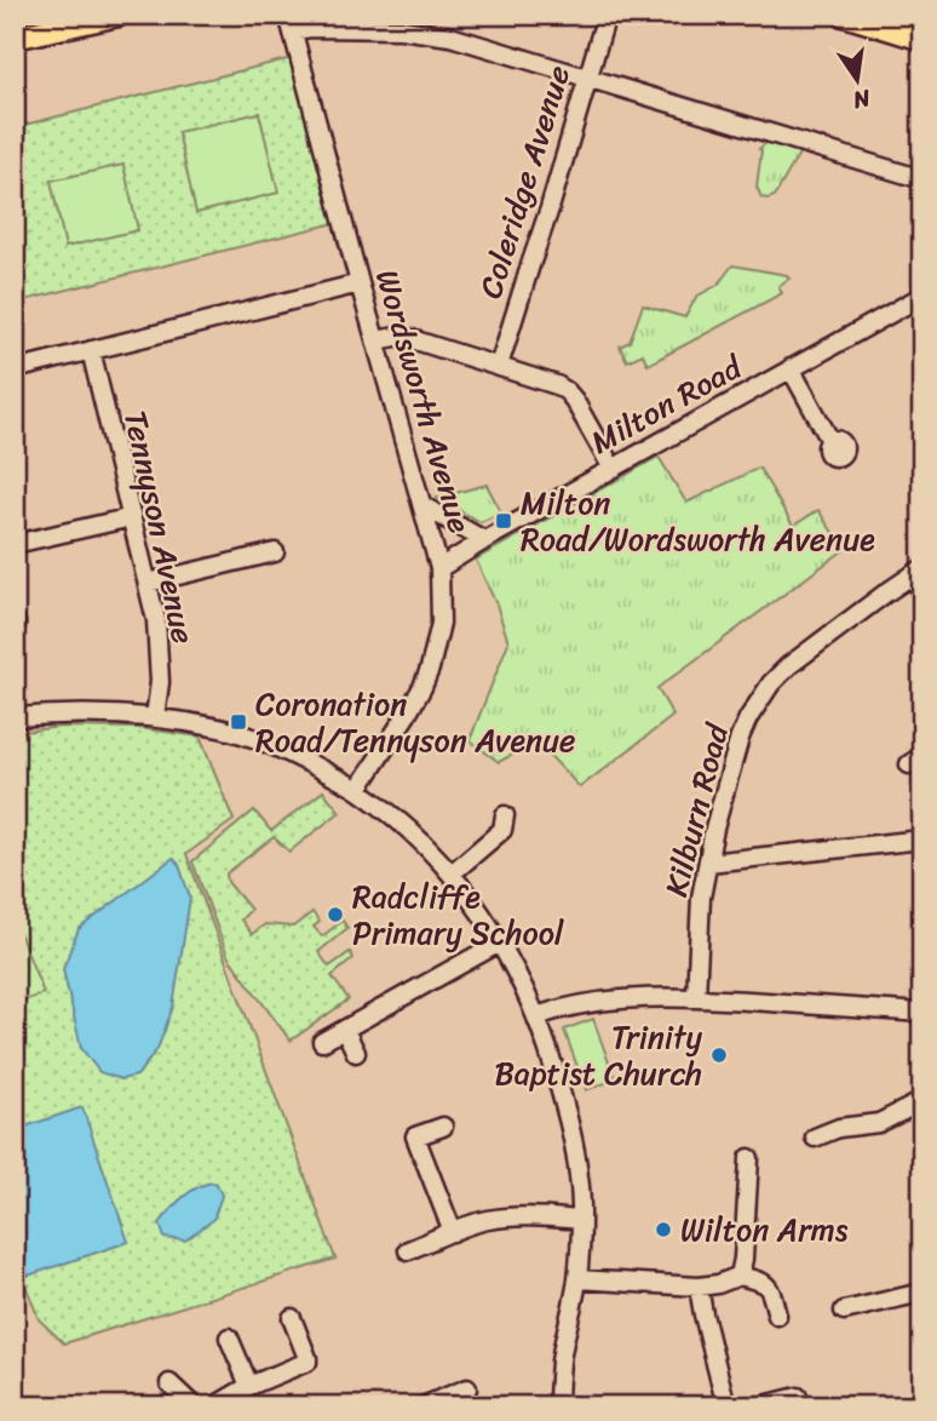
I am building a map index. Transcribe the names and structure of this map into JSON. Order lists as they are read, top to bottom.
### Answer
{
  "streets": {
    "street": [
      "Coleridge Avenue",
      "Wordsworth Avenue",
      "Milton Road",
      "Tennyson Avenue",
      "Kilburn Road"
    ]
  },
  "crossings": [
    ["Wordsworth Avenue", "Milton Road"]
  ],
  "places": {
    "transit": ["Milton Road/Wordsworth Avenue", "Coronation Road/Tennyson Avenue"],
    "other": ["Radcliffe Primary School", "Trinity Baptist Church", "Wilton Arms"]
  },
  "north": "bottom"
}
